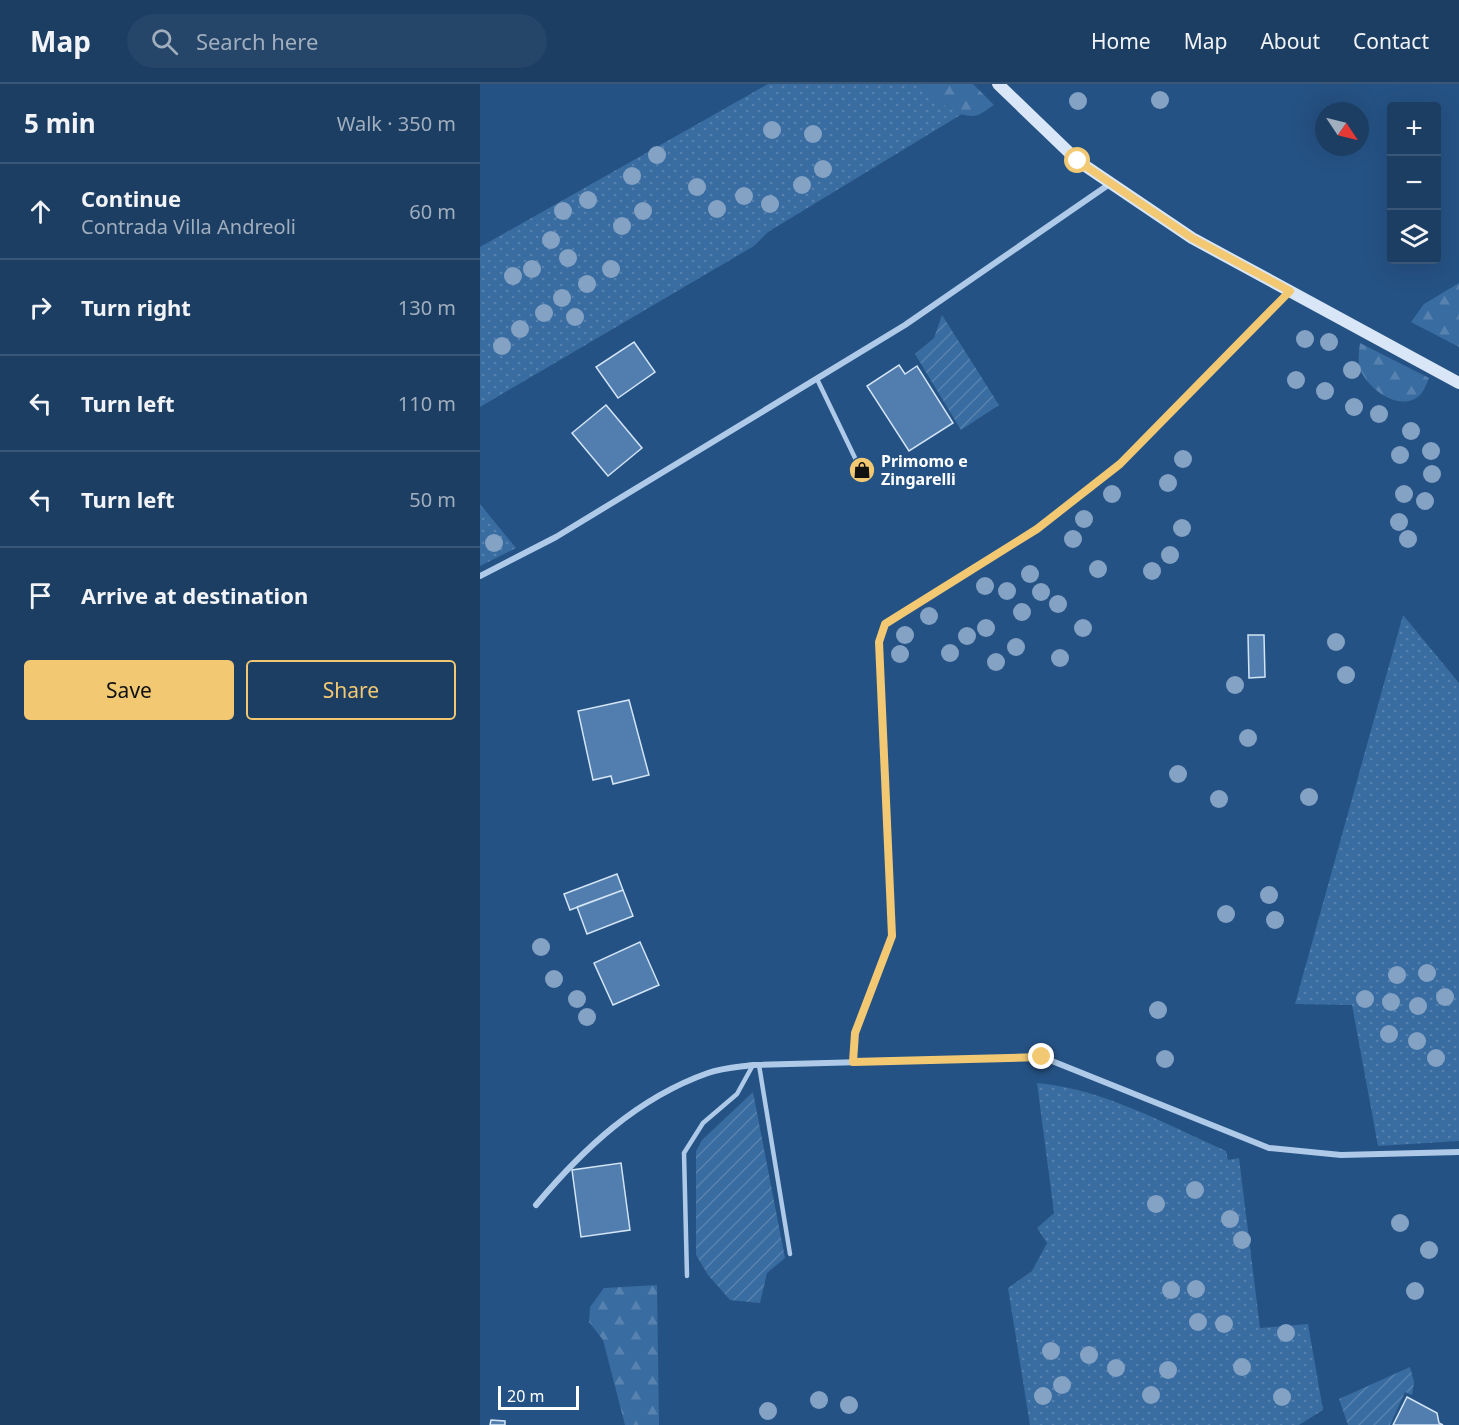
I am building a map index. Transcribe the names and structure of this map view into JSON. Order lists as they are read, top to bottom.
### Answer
{
  "places": {
    "shop": ["Primomo e Zingarelli"]
  },
  "scale_bar": "20 m",
  "north": "bottom right",
  "page": {
    "header": "Map",
    "search": "Search here",
    "nav": [
      "Home",
      "Map",
      "About",
      "Contact"
    ],
    "heading": ["5 min", "Walk · 350 m"],
    "map_buttons": ["+", "−"],
    "list": [
      ["Continue", "Contrada Villa Andreoli", "60 m"],
      ["Turn right", "130 m"],
      ["Turn left", "110 m"],
      ["Turn left", "50 m"],
      "Arrive at destination"
    ],
    "buttons": ["Save", "Share"],
    "scale": "20 m"
  }
}
